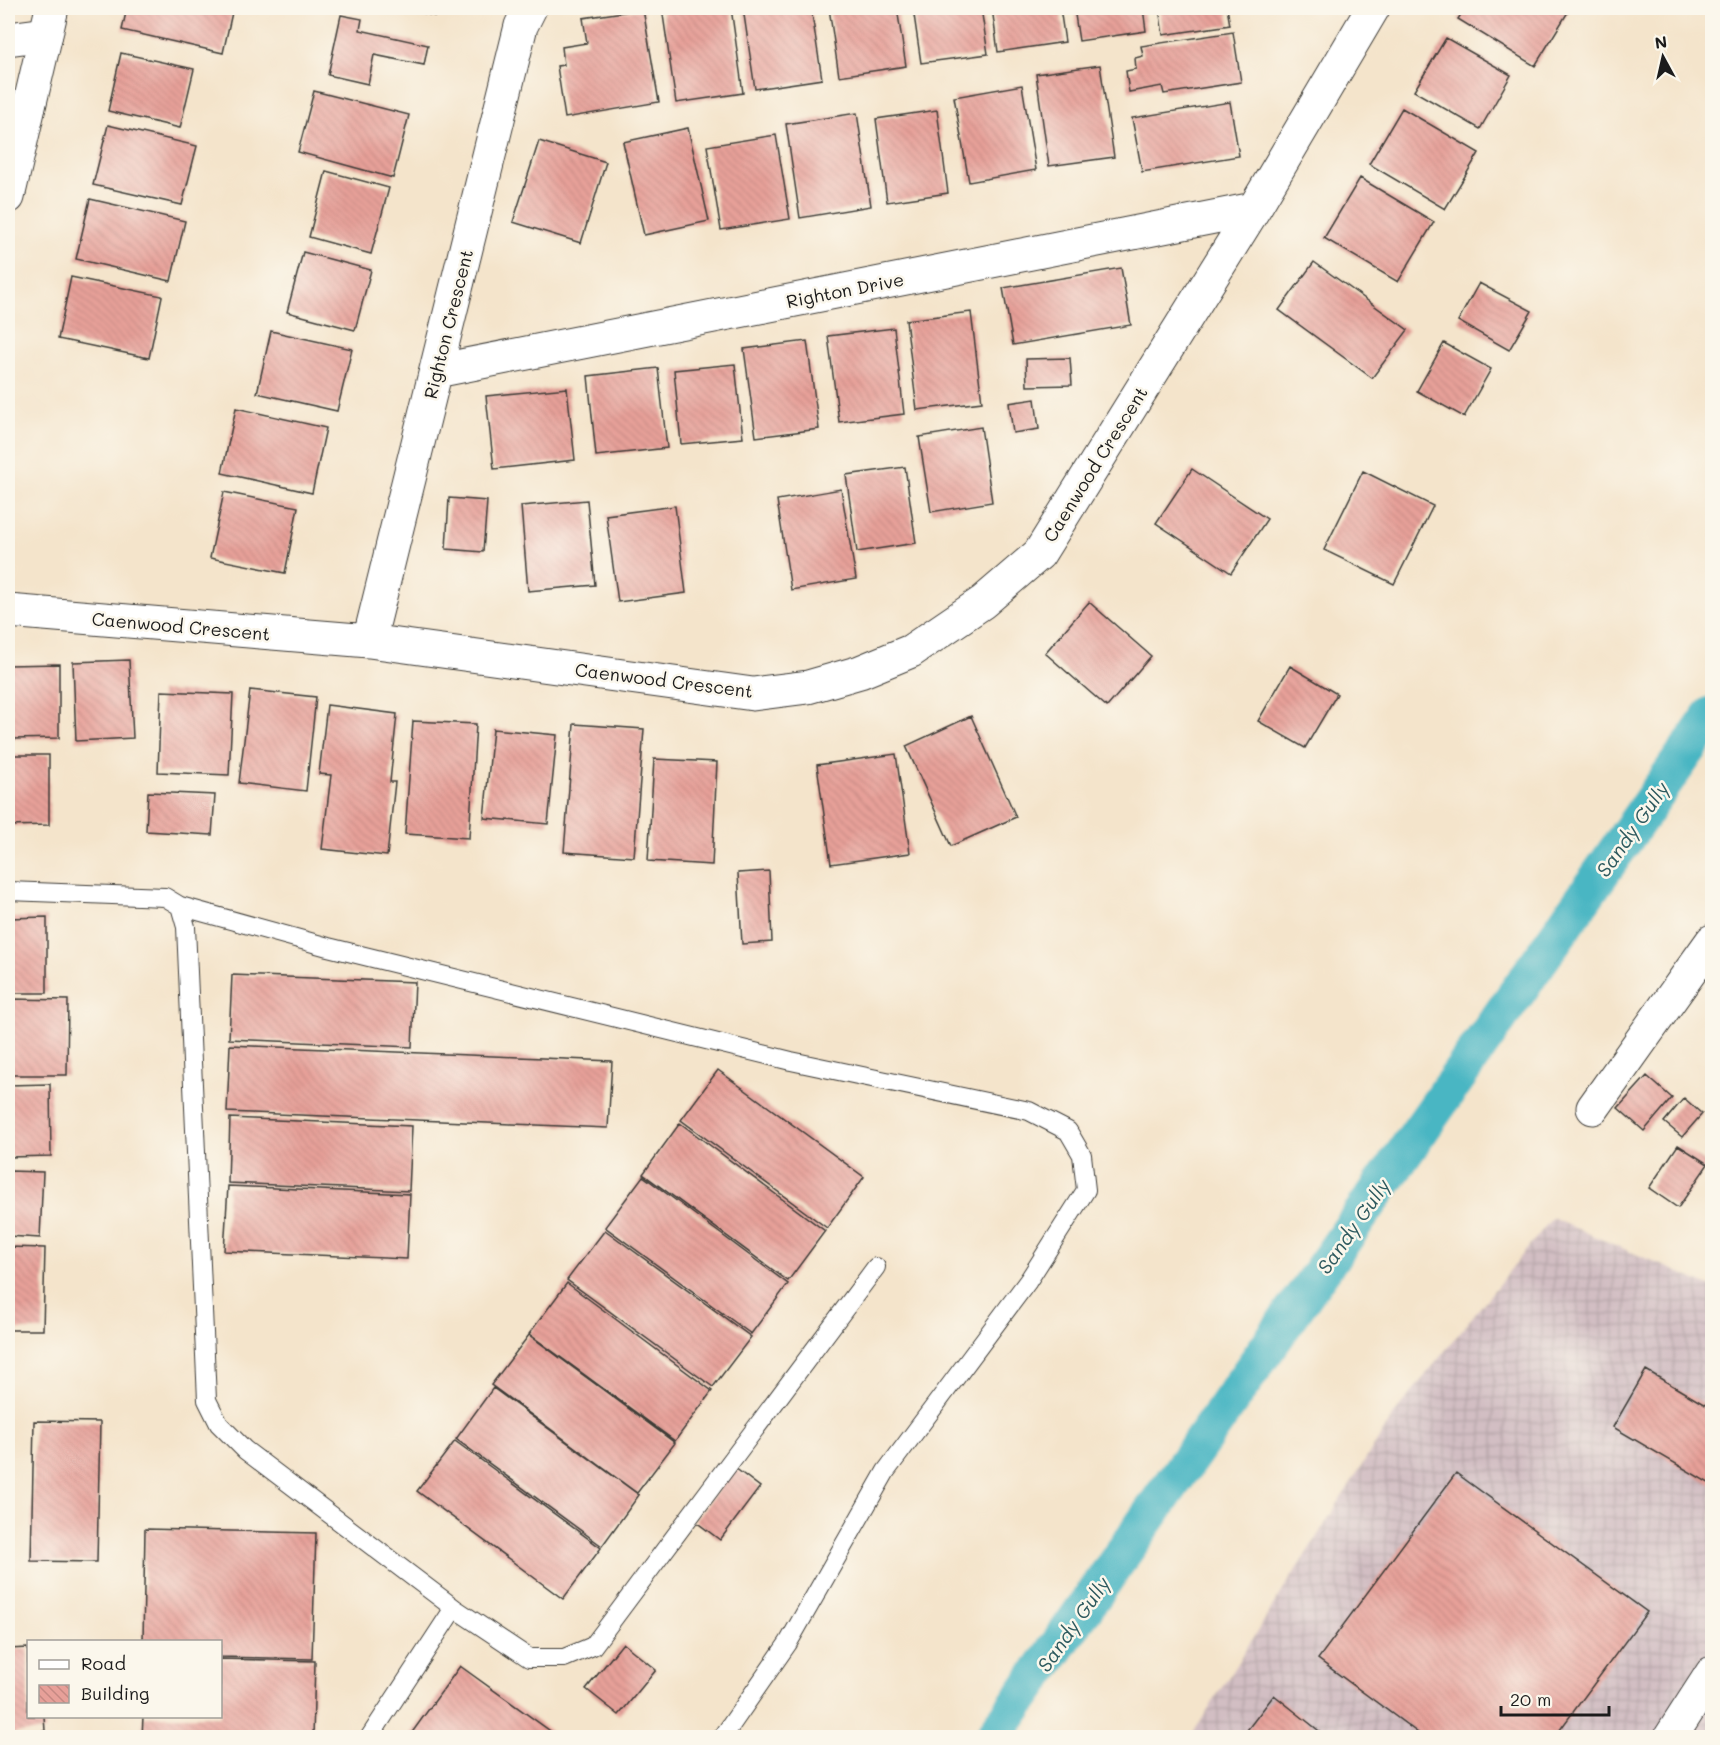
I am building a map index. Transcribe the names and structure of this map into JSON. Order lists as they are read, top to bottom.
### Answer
{
  "streets": {
    "street": ["Righton Drive", "Righton Crescent", "Caenwood Crescent"]
  },
  "crossings": [
    ["Righton Drive", "Righton Crescent"],
    ["Righton Drive", "Caenwood Crescent"],
    ["Righton Crescent", "Caenwood Crescent"]
  ],
  "water": ["Sandy Gully"],
  "legend": ["Road", "Building"],
  "scale_bar": "20 m",
  "north": "top"
}
